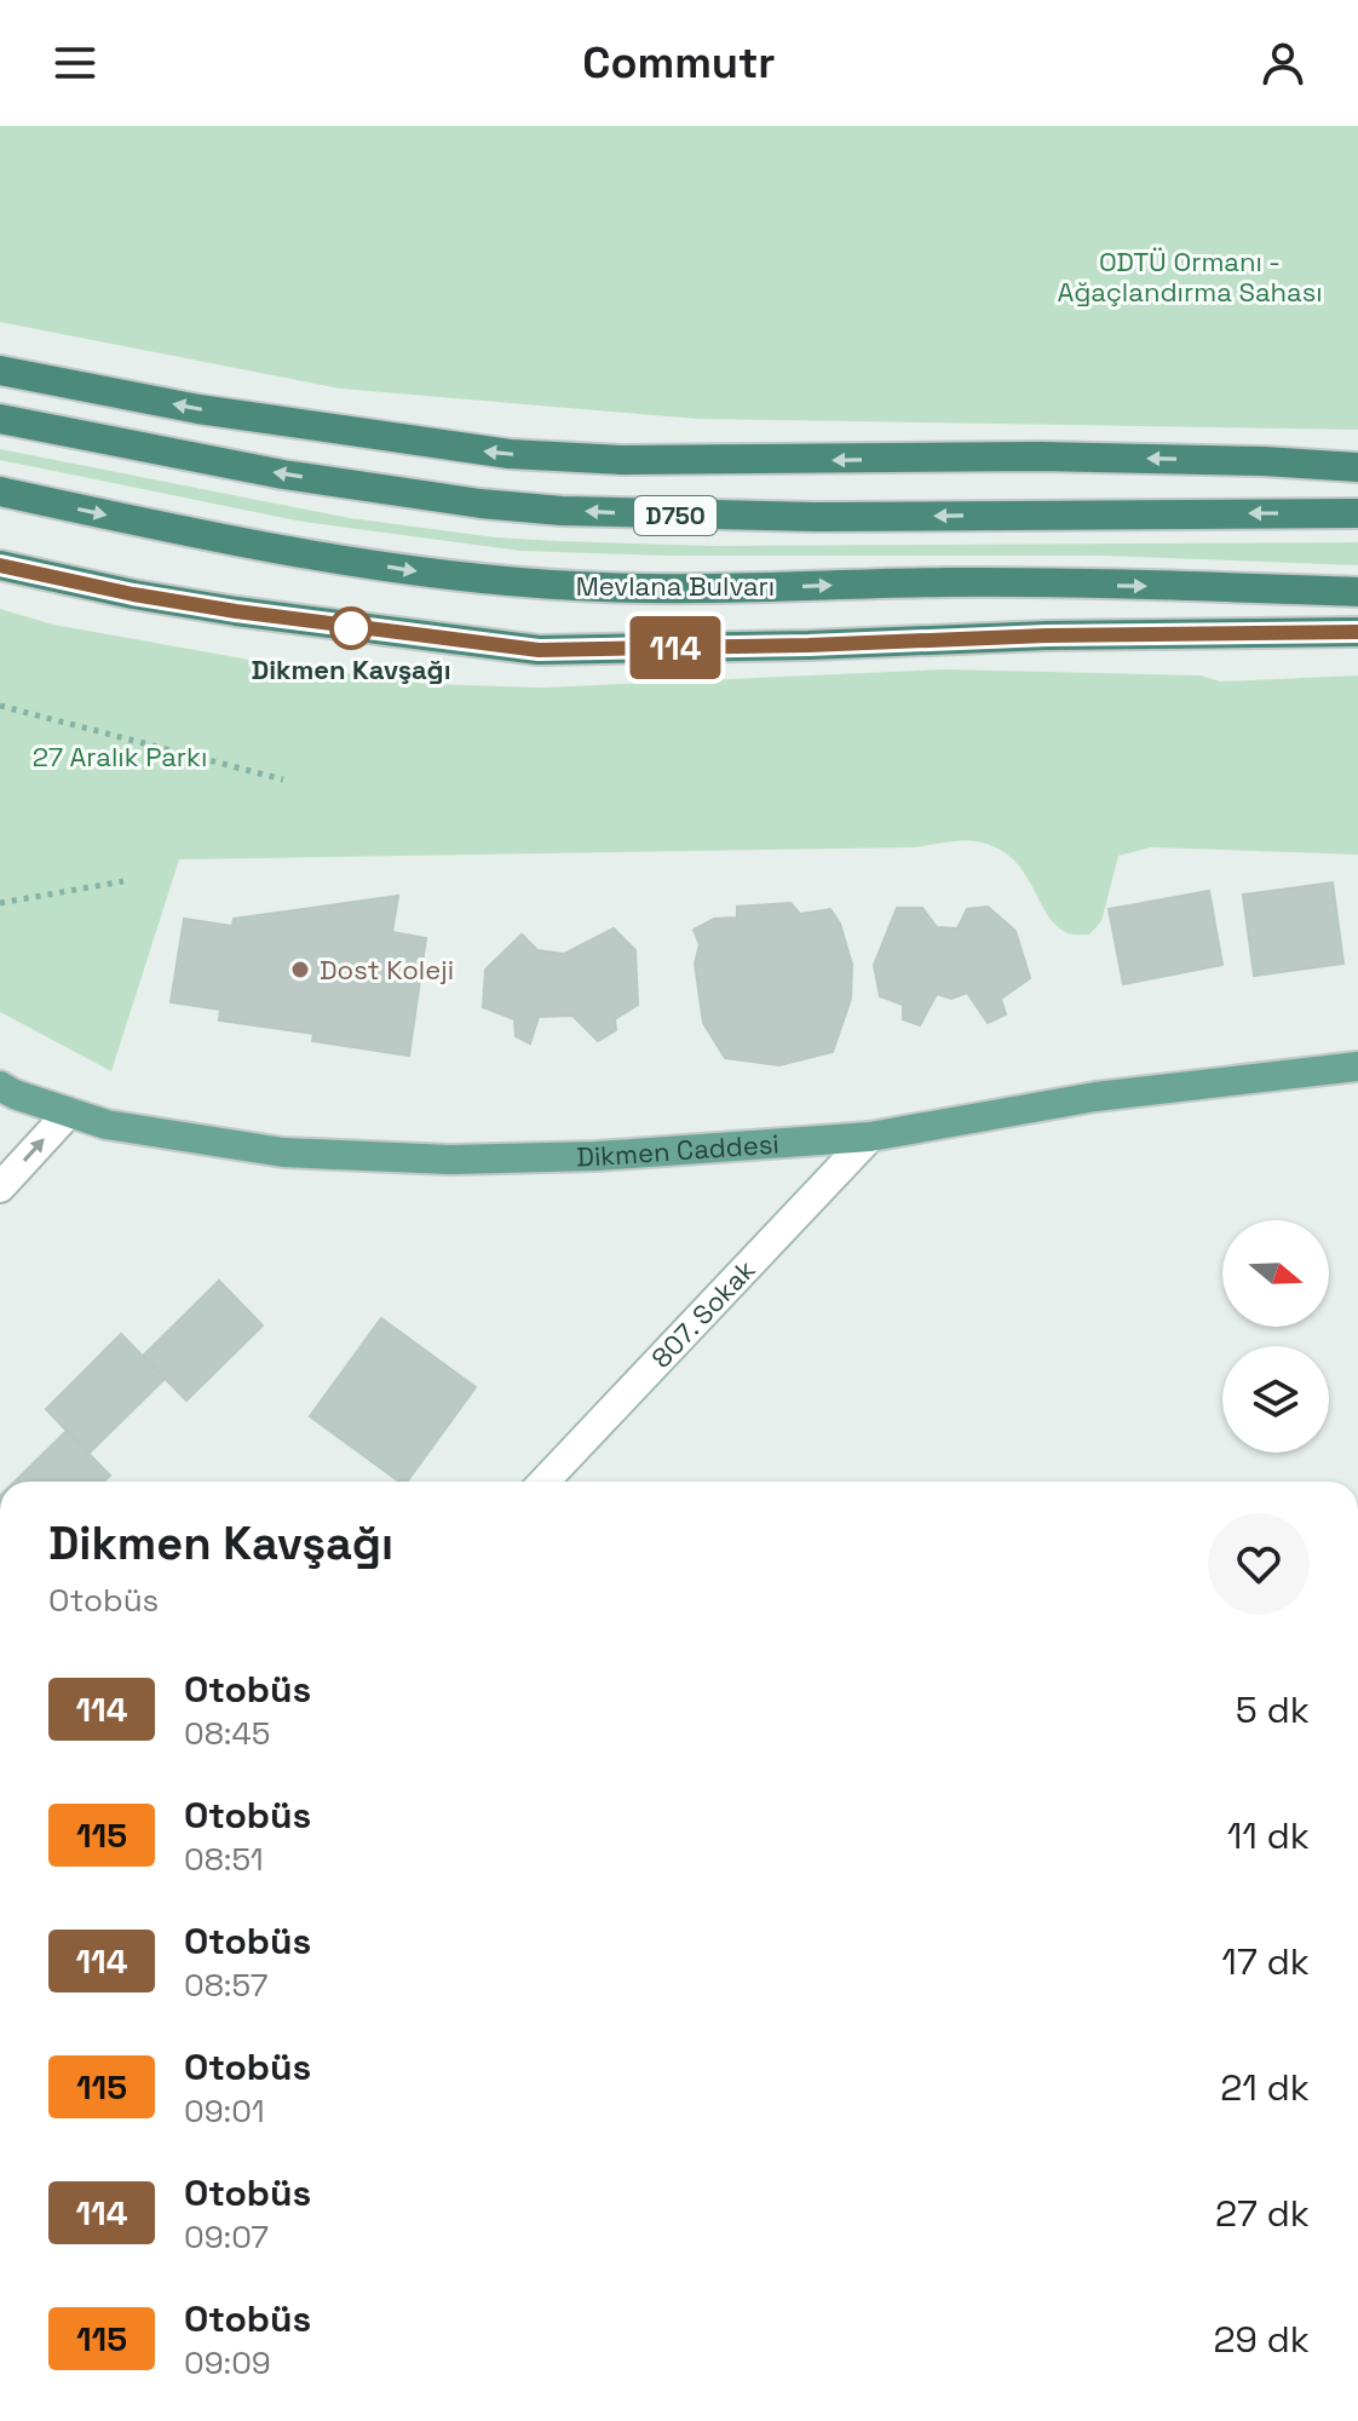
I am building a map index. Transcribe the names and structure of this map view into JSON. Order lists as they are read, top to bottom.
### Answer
{
  "streets": {
    "highway": ["D750", "Mevlana Bulvarı"],
    "main road": ["Dikmen Caddesi", "807. Sokak"]
  },
  "crossings": [
    ["Dikmen Caddesi", "807. Sokak"]
  ],
  "parks": ["ODTÜ Ormanı - Ağaçlandırma Sahası", "27 Aralık Parkı"],
  "places": ["Dikmen Kavşağı", "Dost Koleji"],
  "lines": ["bus line 114"],
  "north": "right",
  "page": {
    "header": "Commutr",
    "on_map": "114",
    "heading": ["Dikmen Kavşağı", "Otobüs"],
    "list": [
      {
        "mark": "114",
        "name": "Otobüs",
        "note": "08:45",
        "value": "5 dk"
      },
      {
        "mark": "115",
        "name": "Otobüs",
        "note": "08:51",
        "value": "11 dk"
      },
      {
        "mark": "114",
        "name": "Otobüs",
        "note": "08:57",
        "value": "17 dk"
      },
      {
        "mark": "115",
        "name": "Otobüs",
        "note": "09:01",
        "value": "21 dk"
      },
      {
        "mark": "114",
        "name": "Otobüs",
        "note": "09:07",
        "value": "27 dk"
      },
      {
        "mark": "115",
        "name": "Otobüs",
        "note": "09:09",
        "value": "29 dk"
      }
    ]
  }
}
